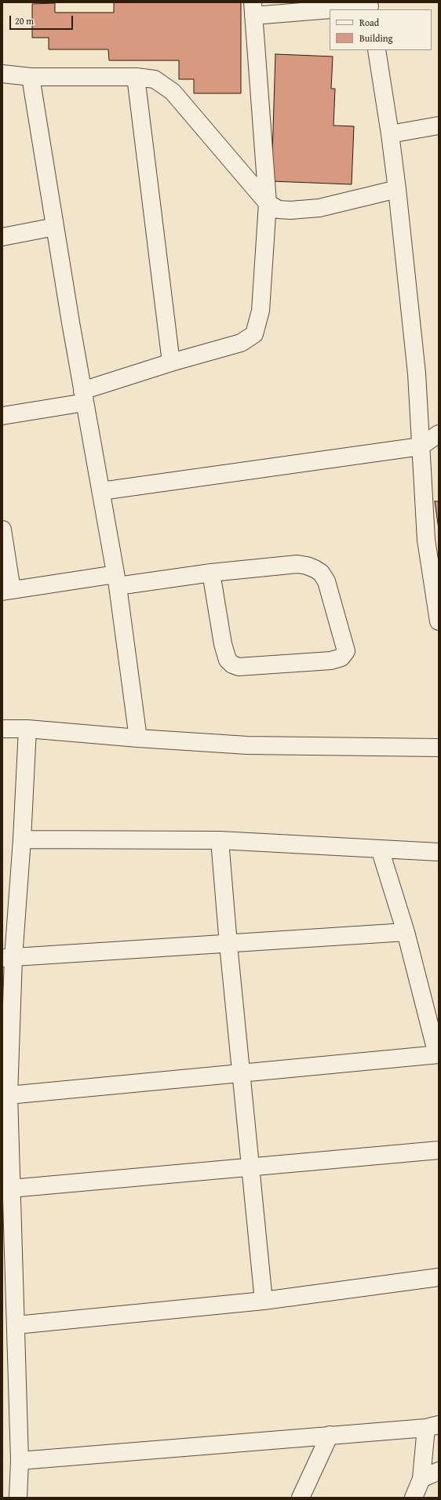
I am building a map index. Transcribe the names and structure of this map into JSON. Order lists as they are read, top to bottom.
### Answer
{
  "legend": ["Road", "Building"],
  "scale_bar": "20 m"
}
